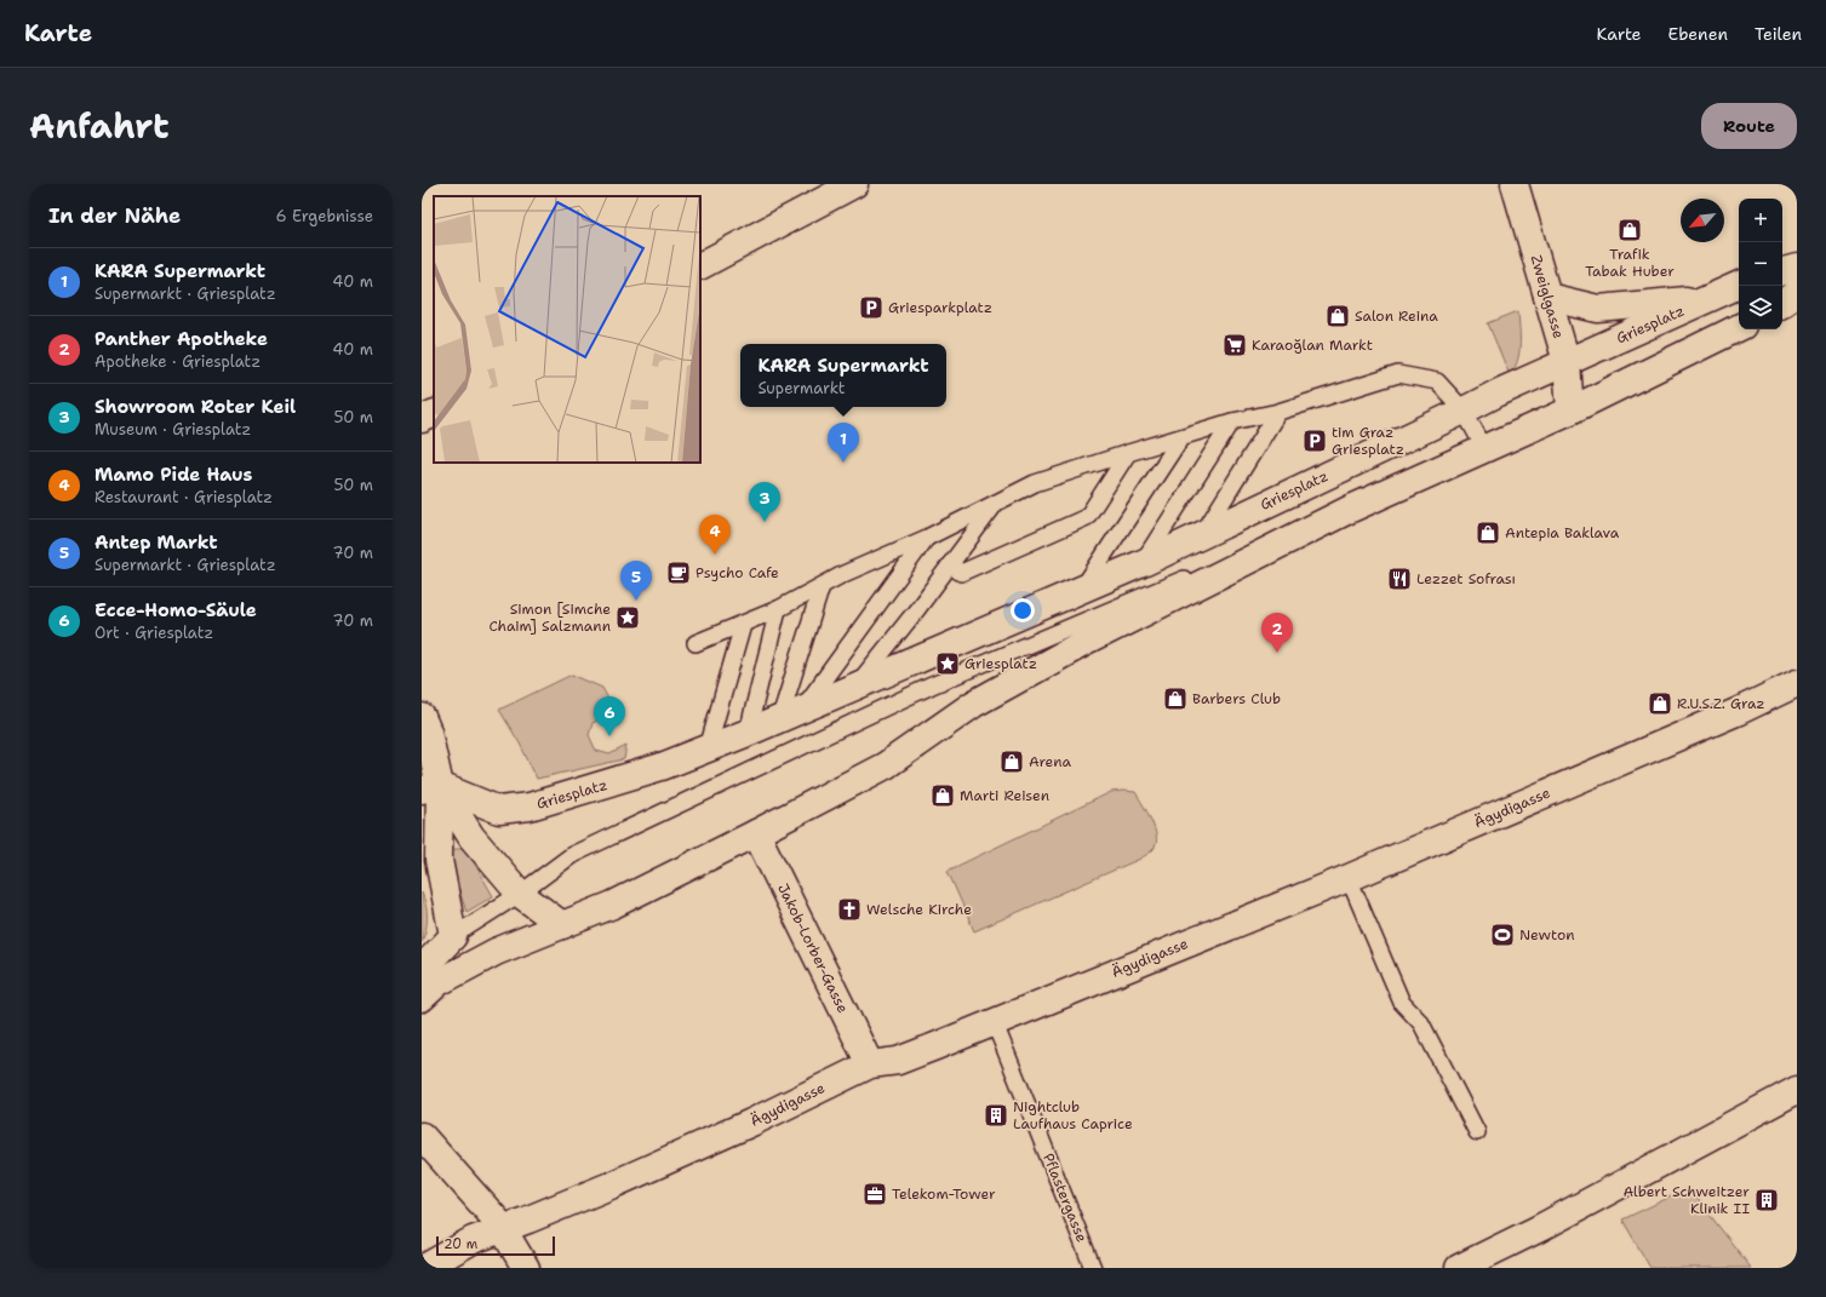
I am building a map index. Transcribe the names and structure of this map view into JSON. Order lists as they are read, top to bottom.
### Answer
{
  "streets": {
    "main road": [
      "Zweiglgasse",
      "Griesplatz",
      "Ägydigasse",
      "Jakob-Lorber-Gasse"
    ],
    "lane": ["Pflastergasse"]
  },
  "crossings": [
    ["Zweiglgasse", "Griesplatz"],
    ["Ägydigasse", "Jakob-Lorber-Gasse"],
    ["Ägydigasse", "Pflastergasse"]
  ],
  "places": {
    "shop": [
      "Trafik Tabak Huber",
      "Salon Reina",
      "Antepia Baklava",
      "Barbers Club",
      "R.U.S.Z. Graz",
      "Arena",
      "Marti Reisen"
    ],
    "parking": ["Griesparkplatz", "tim Graz Griesplatz"],
    "supermarket": ["Karaoğlan Markt"],
    "cafe": ["Psycho Cafe"],
    "restaurant": ["Lezzet Sofrası"],
    "place": ["Simon [Simche Chaim] Salzmann", "Griesplatz"],
    "church": ["Welsche Kirche"],
    "sports": ["Newton"],
    "building": ["Nightclub Laufhaus Caprice", "Albert Schweitzer Klinik II"],
    "office": ["Telekom-Tower"]
  },
  "scale_bar": "20 m",
  "north": "bottom left",
  "page": {
    "header": "Karte",
    "nav": ["Karte", "Ebenen", "Teilen"],
    "title": "Anfahrt",
    "buttons": "Route",
    "heading": ["In der Nähe", "6 Ergebnisse"],
    "map_buttons": ["+", "−"],
    "list": [
      {
        "mark": "1",
        "name": "KARA Supermarkt",
        "note": "Supermarkt · Griesplatz",
        "value": "40 m"
      },
      {
        "mark": "2",
        "name": "Panther Apotheke",
        "note": "Apotheke · Griesplatz",
        "value": "40 m"
      },
      {
        "mark": "3",
        "name": "Showroom Roter Keil",
        "note": "Museum · Griesplatz",
        "value": "50 m"
      },
      {
        "mark": "4",
        "name": "Mamo Pide Haus",
        "note": "Restaurant · Griesplatz",
        "value": "50 m"
      },
      {
        "mark": "5",
        "name": "Antep Markt",
        "note": "Supermarkt · Griesplatz",
        "value": "70 m"
      },
      {
        "mark": "6",
        "name": "Ecce-Homo-Säule",
        "note": "Ort · Griesplatz",
        "value": "70 m"
      }
    ],
    "popup": ["KARA Supermarkt", "Supermarkt"],
    "pins": [
      "1",
      "3",
      "4",
      "5",
      "2",
      "6"
    ],
    "scale": "20 m"
  }
}
